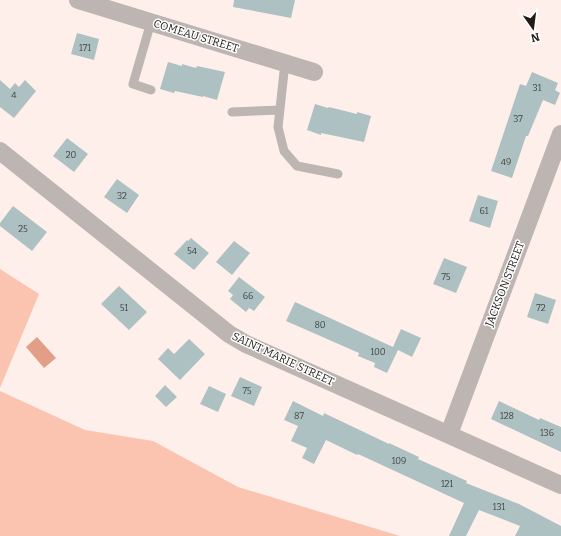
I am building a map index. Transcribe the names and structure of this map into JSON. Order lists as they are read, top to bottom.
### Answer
{
  "streets": {
    "street": ["COMEAU STREET", "JACKSON STREET", "SAINT MARIE STREET"]
  },
  "crossings": [
    ["JACKSON STREET", "SAINT MARIE STREET"]
  ],
  "house_numbers": [
    "171",
    "31",
    "4",
    "37",
    "20",
    "49",
    "32",
    "61",
    "25",
    "54",
    "75",
    "66",
    "51",
    "72",
    "80",
    "100",
    "75",
    "87",
    "128",
    "136",
    "109",
    "121",
    "131"
  ],
  "north": "bottom"
}
